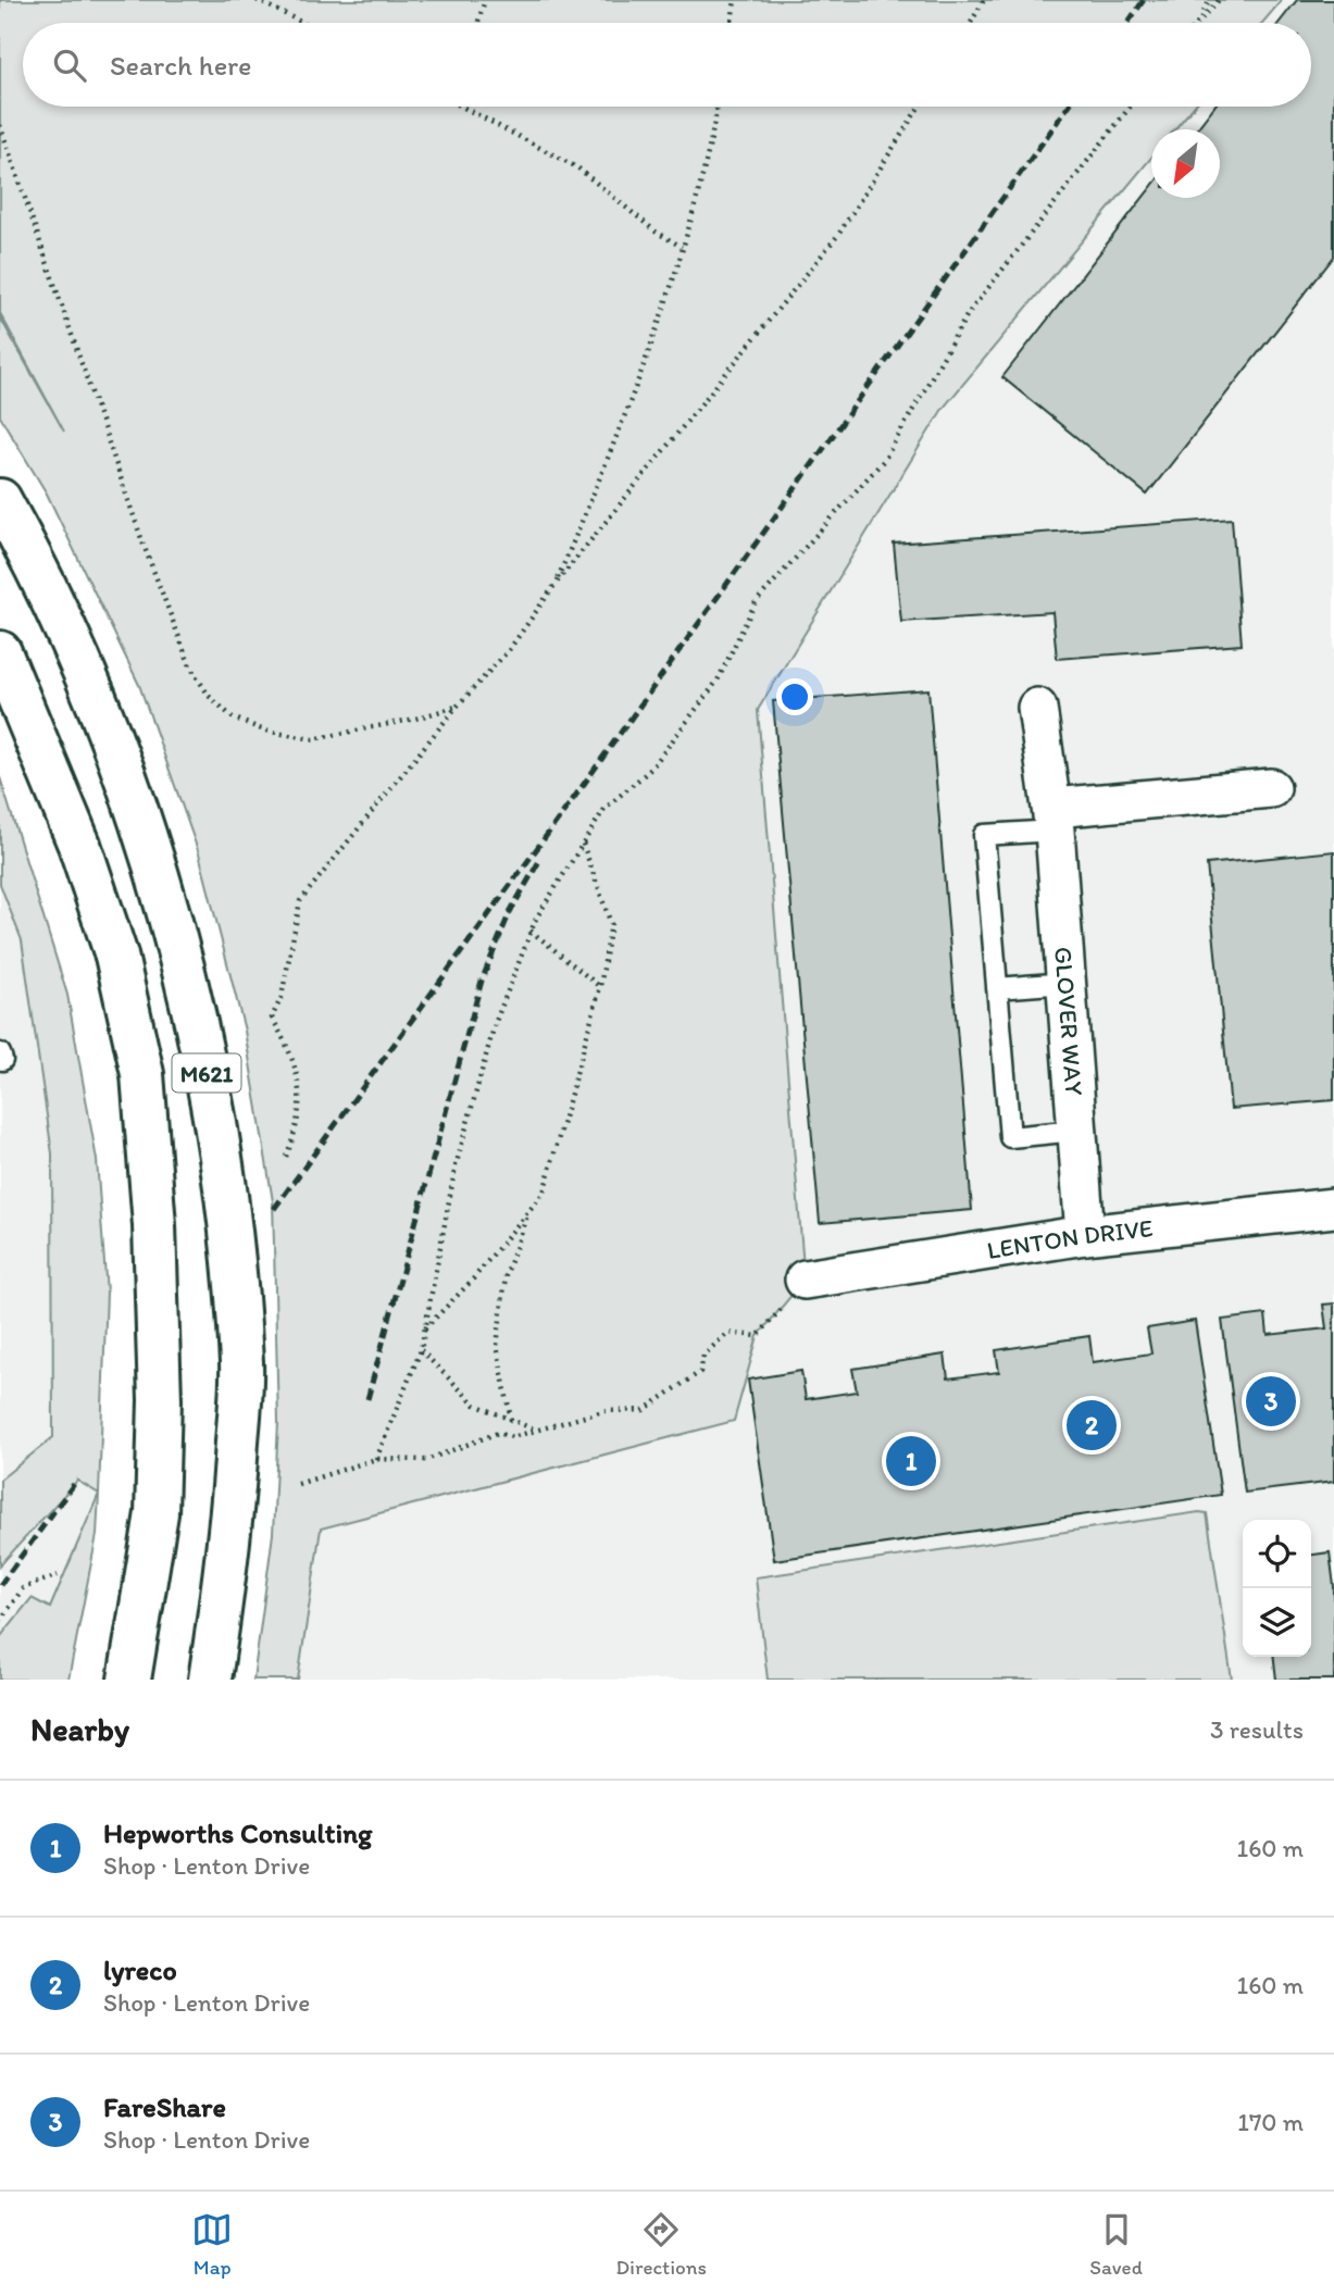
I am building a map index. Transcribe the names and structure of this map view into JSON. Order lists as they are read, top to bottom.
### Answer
{
  "streets": {
    "highway": ["M621"],
    "street": ["GLOVER WAY", "LENTON DRIVE"]
  },
  "crossings": [
    ["GLOVER WAY", "LENTON DRIVE"]
  ],
  "north": "bottom left",
  "page": {
    "search": "Search here",
    "pins": ["3", "2", "1"],
    "heading": ["Nearby", "3 results"],
    "list": [
      {
        "mark": "1",
        "name": "Hepworths Consulting",
        "note": "Shop · Lenton Drive",
        "value": "160 m"
      },
      {
        "mark": "2",
        "name": "lyreco",
        "note": "Shop · Lenton Drive",
        "value": "160 m"
      },
      {
        "mark": "3",
        "name": "FareShare",
        "note": "Shop · Lenton Drive",
        "value": "170 m"
      }
    ],
    "nav": ["Map", "Directions", "Saved"]
  }
}
